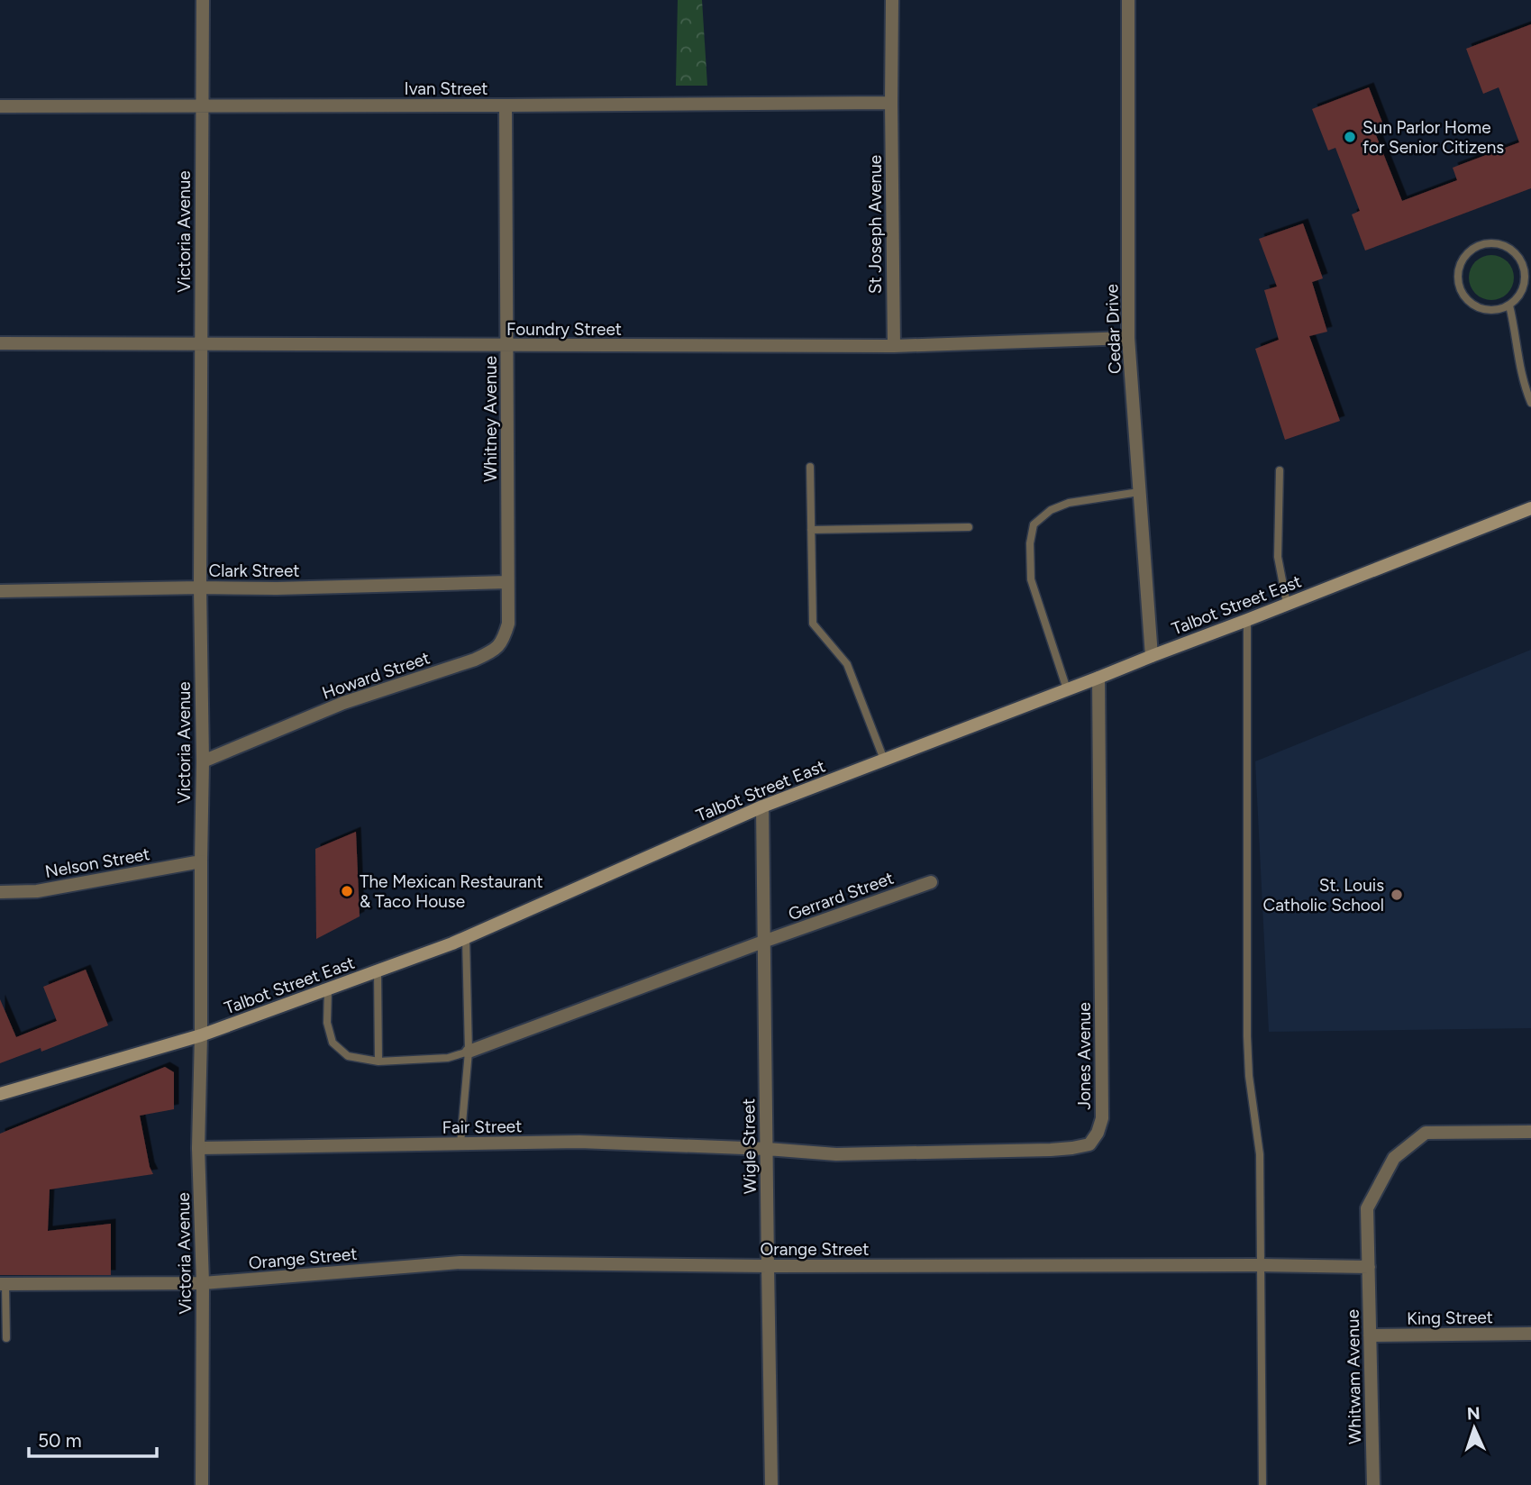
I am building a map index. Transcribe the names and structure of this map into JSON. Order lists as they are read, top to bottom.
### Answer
{
  "streets": {
    "main road": ["Talbot Street East"],
    "street": [
      "Ivan Street",
      "St Joseph Avenue",
      "Victoria Avenue",
      "Foundry Street",
      "Cedar Drive",
      "Whitney Avenue",
      "Clark Street",
      "Howard Street",
      "Nelson Street",
      "Gerrard Street",
      "Jones Avenue",
      "Fair Street",
      "Wigle Street",
      "Orange Street",
      "King Street",
      "Whitwam Avenue"
    ]
  },
  "crossings": [
    ["Ivan Street", "St Joseph Avenue"],
    ["Ivan Street", "Victoria Avenue"],
    ["Ivan Street", "Whitney Avenue"],
    ["St Joseph Avenue", "Foundry Street"],
    ["Victoria Avenue", "Foundry Street"],
    ["Victoria Avenue", "Clark Street"],
    ["Victoria Avenue", "Talbot Street East"],
    ["Victoria Avenue", "Howard Street"],
    ["Victoria Avenue", "Nelson Street"],
    ["Victoria Avenue", "Fair Street"],
    ["Victoria Avenue", "Orange Street"],
    ["Foundry Street", "Cedar Drive"],
    ["Foundry Street", "Whitney Avenue"],
    ["Cedar Drive", "Talbot Street East"],
    ["Whitney Avenue", "Clark Street"],
    ["Whitney Avenue", "Howard Street"],
    ["Clark Street", "Howard Street"],
    ["Talbot Street East", "Jones Avenue"],
    ["Talbot Street East", "Wigle Street"],
    ["Gerrard Street", "Wigle Street"],
    ["Jones Avenue", "Fair Street"],
    ["Jones Avenue", "Wigle Street"],
    ["Fair Street", "Wigle Street"],
    ["Wigle Street", "Orange Street"],
    ["Orange Street", "Whitwam Avenue"],
    ["King Street", "Whitwam Avenue"]
  ],
  "places": ["Sun Parlor Home for Senior Citizens", "The Mexican Restaurant & Taco House", "St. Louis Catholic School"],
  "scale_bar": "50 m",
  "north": "top"
}
